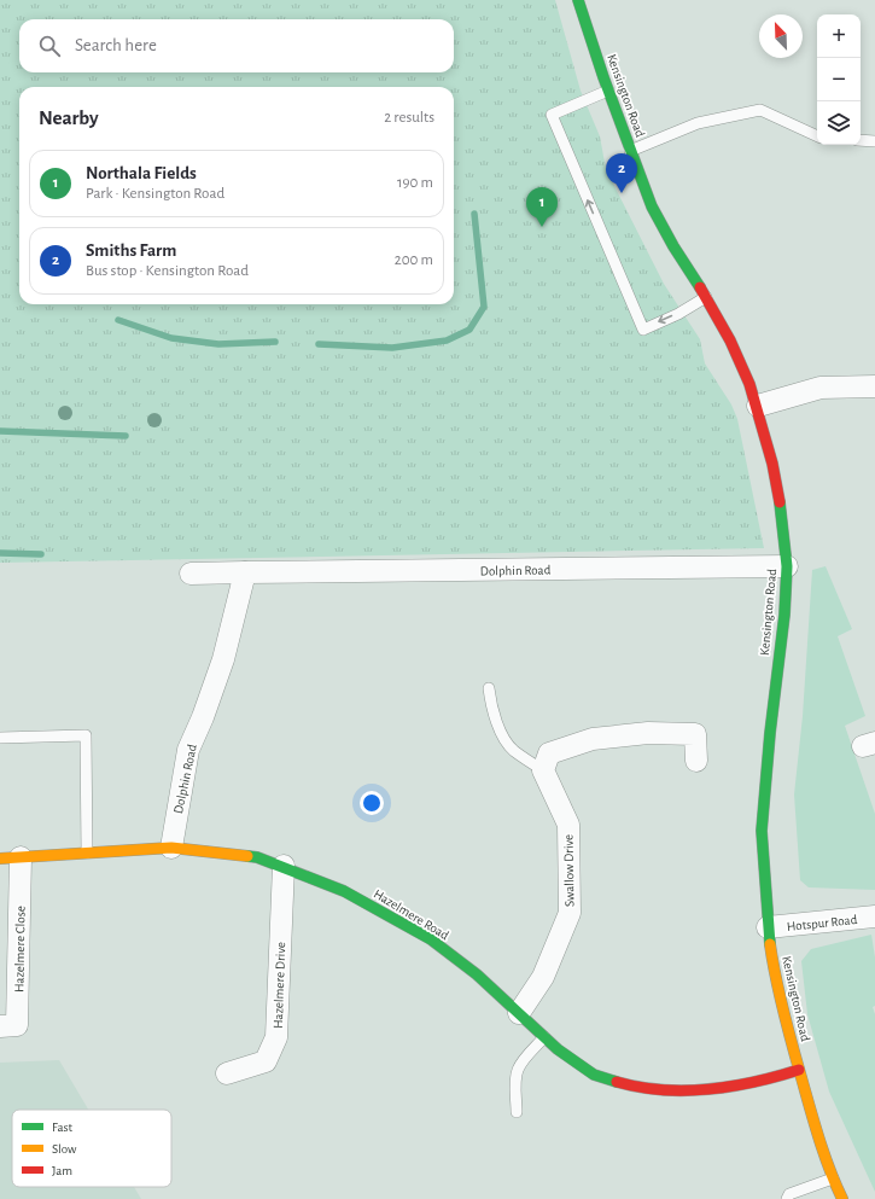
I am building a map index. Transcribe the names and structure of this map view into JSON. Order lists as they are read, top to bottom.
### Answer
{
  "streets": {
    "street": [
      "Kensington Road",
      "Dolphin Road",
      "Swallow Drive",
      "Hazelmere Road",
      "Hotspur Road",
      "Hazelmere Close",
      "Hazelmere Drive"
    ]
  },
  "crossings": [
    ["Kensington Road", "Dolphin Road"],
    ["Kensington Road", "Hazelmere Road"],
    ["Kensington Road", "Hotspur Road"],
    ["Dolphin Road", "Hazelmere Road"],
    ["Swallow Drive", "Hazelmere Road"],
    ["Hazelmere Road", "Hazelmere Close"],
    ["Hazelmere Road", "Hazelmere Drive"]
  ],
  "legend": ["Fast", "Slow", "Jam"],
  "north": "top left",
  "page": {
    "map_buttons": ["+", "−"],
    "search": "Search here",
    "heading": ["Nearby", "2 results"],
    "list": [
      {
        "mark": "1",
        "name": "Northala Fields",
        "note": "Park · Kensington Road",
        "value": "190 m"
      },
      {
        "mark": "2",
        "name": "Smiths Farm",
        "note": "Bus stop · Kensington Road",
        "value": "200 m"
      }
    ],
    "pins": ["2", "1"]
  }
}
